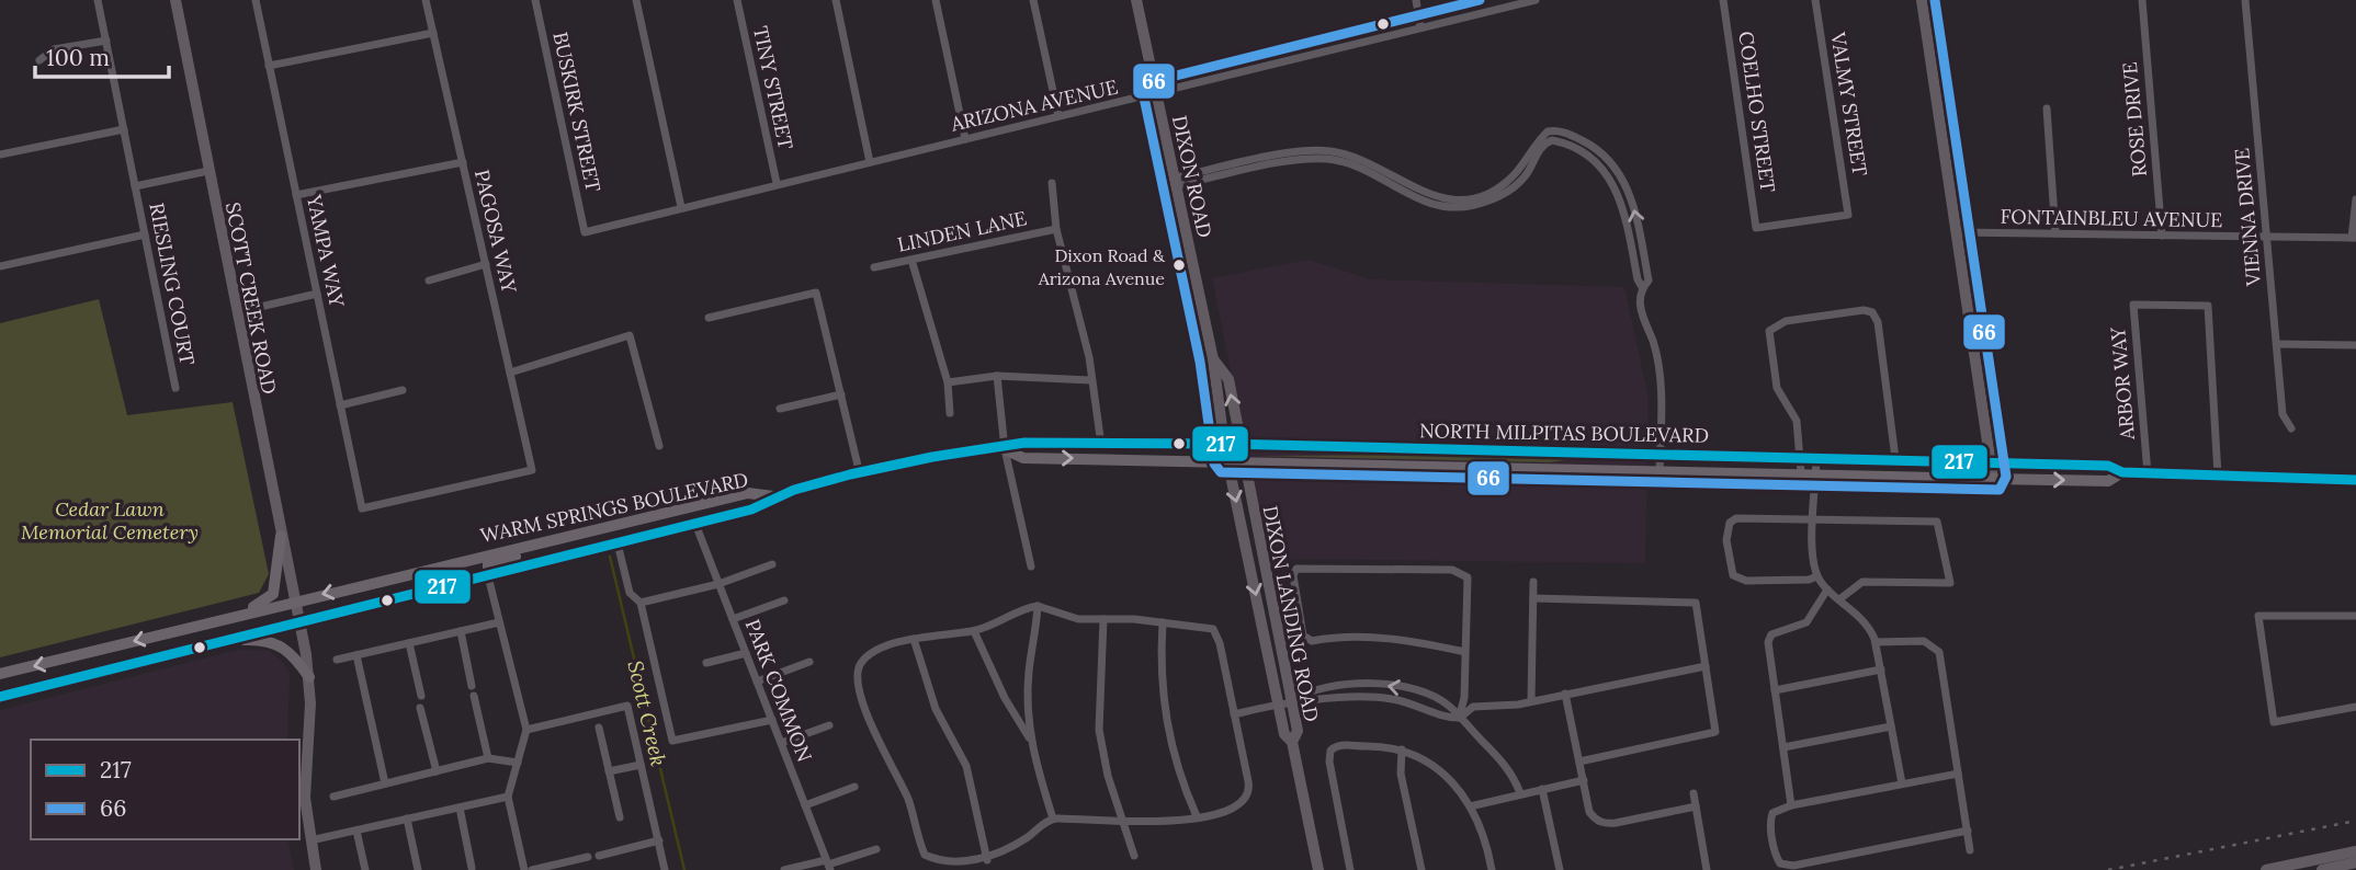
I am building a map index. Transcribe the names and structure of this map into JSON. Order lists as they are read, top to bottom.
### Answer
{
  "streets": {
    "main road": ["NORTH MILPITAS BOULEVARD", "WARM SPRINGS BOULEVARD"],
    "street": [
      "TINY STREET",
      "VALMY STREET",
      "ARIZONA AVENUE",
      "BUSKIRK STREET",
      "COELHO STREET",
      "ROSE DRIVE",
      "DIXON ROAD",
      "VIENNA DRIVE",
      "FONTAINBLEU AVENUE",
      "PAGOSA WAY",
      "LINDEN LANE",
      "YAMPA WAY",
      "RIESLING COURT",
      "SCOTT CREEK ROAD",
      "ARBOR WAY",
      "DIXON LANDING ROAD",
      "PARK COMMON"
    ]
  },
  "crossings": [
    ["TINY STREET", "ARIZONA AVENUE"],
    ["VALMY STREET", "COELHO STREET"],
    ["ARIZONA AVENUE", "BUSKIRK STREET"],
    ["ARIZONA AVENUE", "DIXON ROAD"],
    ["ROSE DRIVE", "FONTAINBLEU AVENUE"],
    ["DIXON ROAD", "NORTH MILPITAS BOULEVARD"],
    ["DIXON ROAD", "DIXON LANDING ROAD"],
    ["VIENNA DRIVE", "FONTAINBLEU AVENUE"],
    ["PAGOSA WAY", "YAMPA WAY"],
    ["SCOTT CREEK ROAD", "WARM SPRINGS BOULEVARD"],
    ["ARBOR WAY", "NORTH MILPITAS BOULEVARD"],
    ["NORTH MILPITAS BOULEVARD", "WARM SPRINGS BOULEVARD"],
    ["NORTH MILPITAS BOULEVARD", "DIXON LANDING ROAD"],
    ["WARM SPRINGS BOULEVARD", "PARK COMMON"]
  ],
  "water": ["Scott Creek"],
  "parks": ["Cedar Lawn Memorial Cemetery"],
  "places": ["Dixon Road & Arizona Avenue"],
  "lines": ["transit line 66", "transit line 217"],
  "legend": ["217", "66"],
  "scale_bar": "100 m"
}
